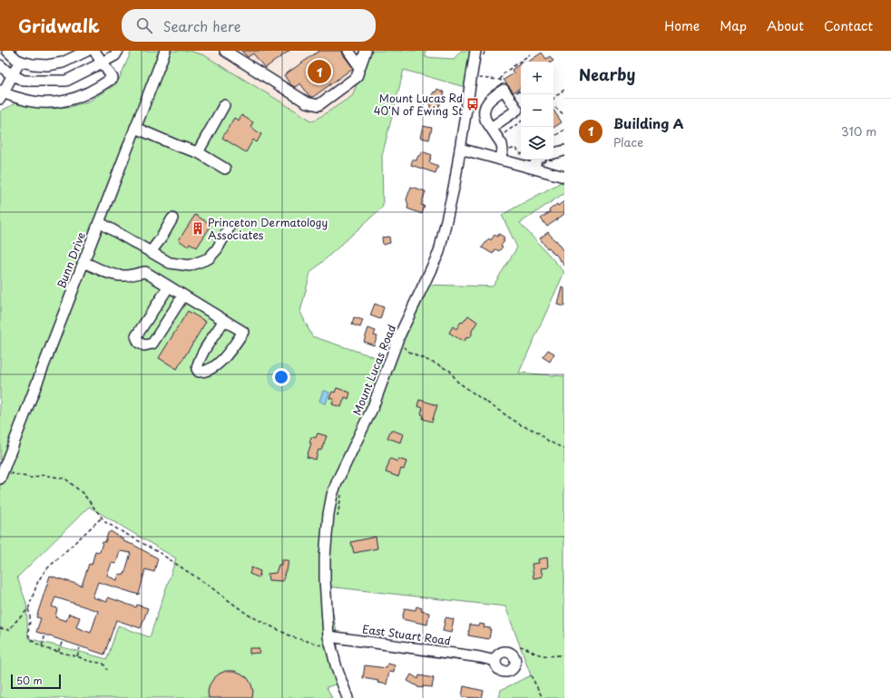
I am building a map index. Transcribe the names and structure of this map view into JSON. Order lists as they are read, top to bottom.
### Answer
{
  "streets": {
    "street": ["Bunn Drive", "Mount Lucas Road", "East Stuart Road"]
  },
  "crossings": [
    ["Mount Lucas Road", "East Stuart Road"]
  ],
  "places": {
    "bus stop": ["Mount Lucas Rd 40'N of Ewing St"],
    "building": ["Princeton Dermatology Associates"]
  },
  "scale_bar": "50 m",
  "page": {
    "header": "Gridwalk",
    "search": "Search here",
    "nav": [
      "Home",
      "Map",
      "About",
      "Contact"
    ],
    "heading": "Nearby",
    "pins": "1",
    "map_buttons": ["+", "−"],
    "list": [
      {
        "mark": "1",
        "name": "Building A",
        "note": "Place",
        "value": "310 m"
      }
    ],
    "scale": "50 m"
  }
}
